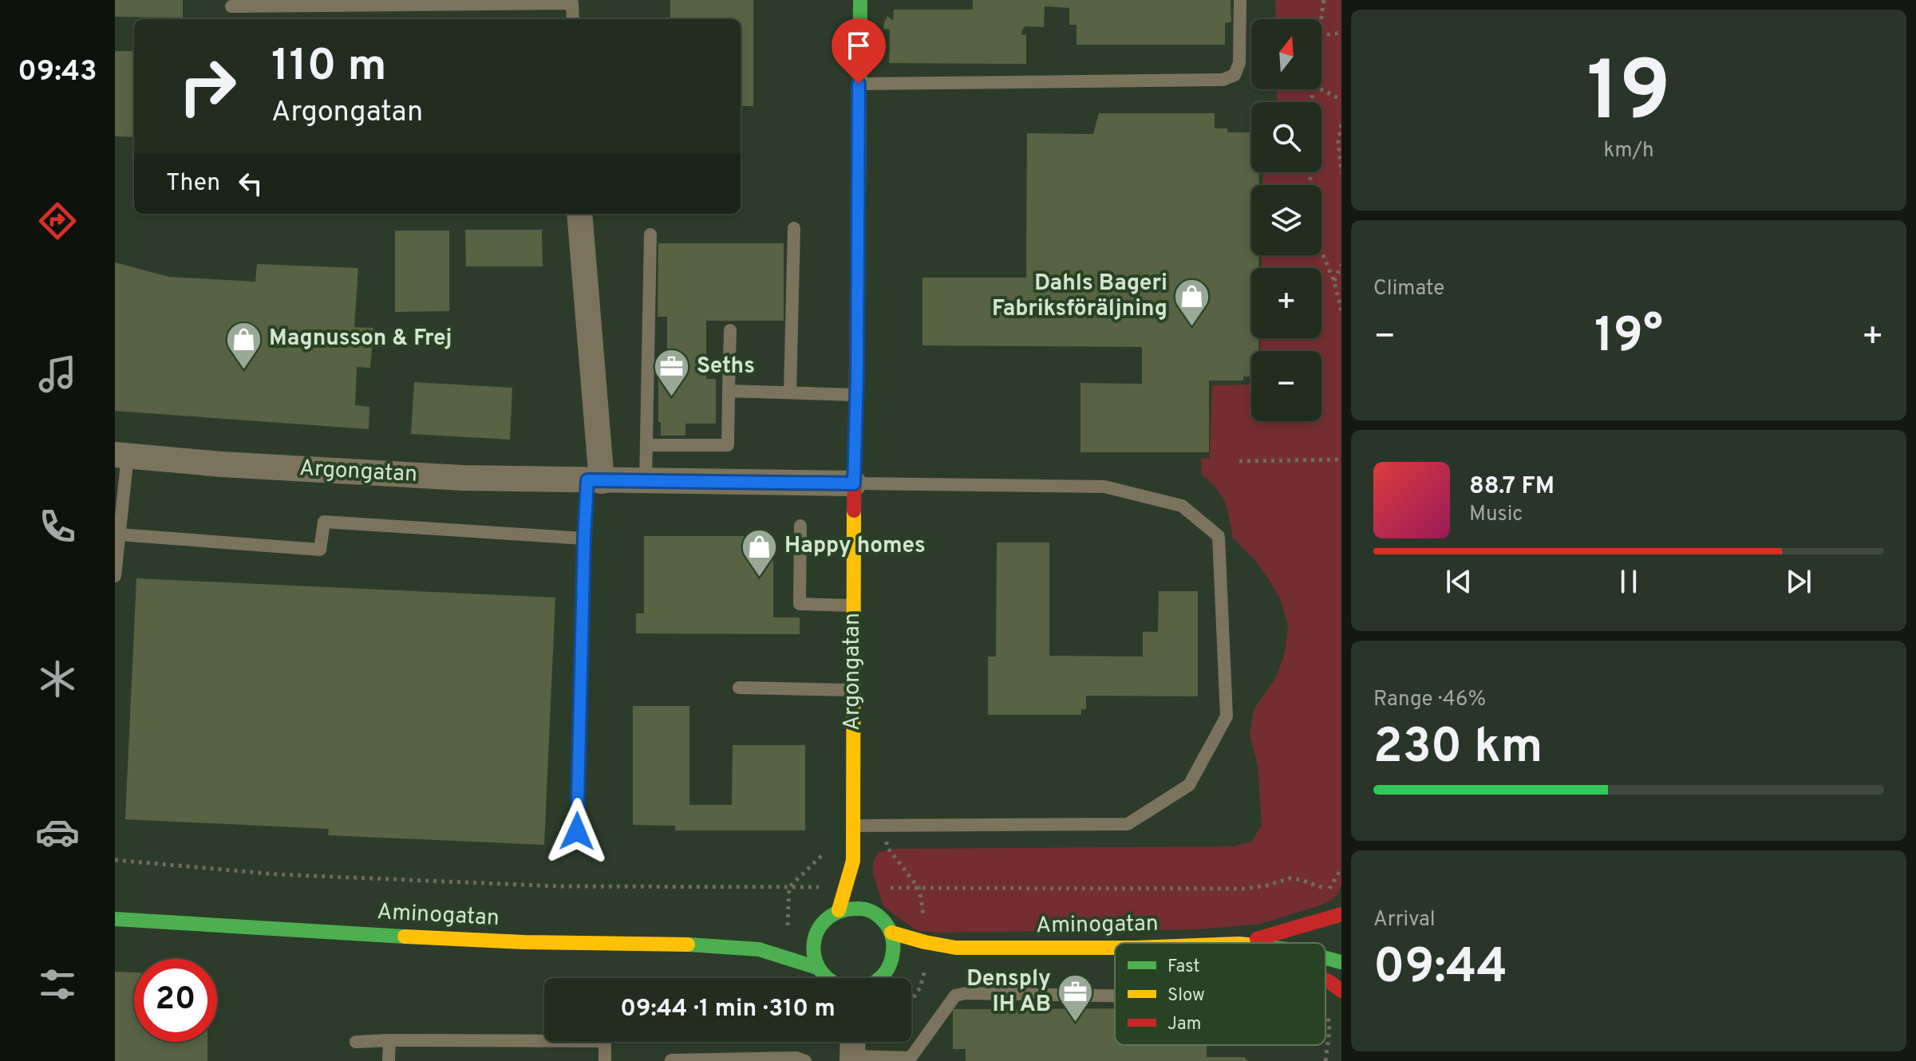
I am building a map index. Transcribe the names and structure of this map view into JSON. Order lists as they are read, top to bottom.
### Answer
{
  "streets": {
    "street": ["Argongatan", "Aminogatan"]
  },
  "crossings": [
    ["Argongatan", "Aminogatan"]
  ],
  "places": {
    "shop": ["Dahls Bageri Fabriksföräljning", "Magnusson & Frej", "Happy homes"],
    "office": ["Seths", "Densply IH AB"]
  },
  "legend": ["Fast", "Slow", "Jam"],
  "north": "top",
  "page": {
    "tabs": "09:43",
    "tile": [
      ["19", "km/h"],
      "Climate",
      ["Range · 46%", "230 km"],
      ["Arrival", "09:44"]
    ],
    "map_buttons": ["+", "−"],
    "turn": ["110 m", "Argongatan"],
    "then": "Then",
    "heat": ["−", "19°", "+"],
    "song": ["88.7 FM", "Music"],
    "limit": "20",
    "trip": "09:44 · 1 min · 310 m"
  }
}
